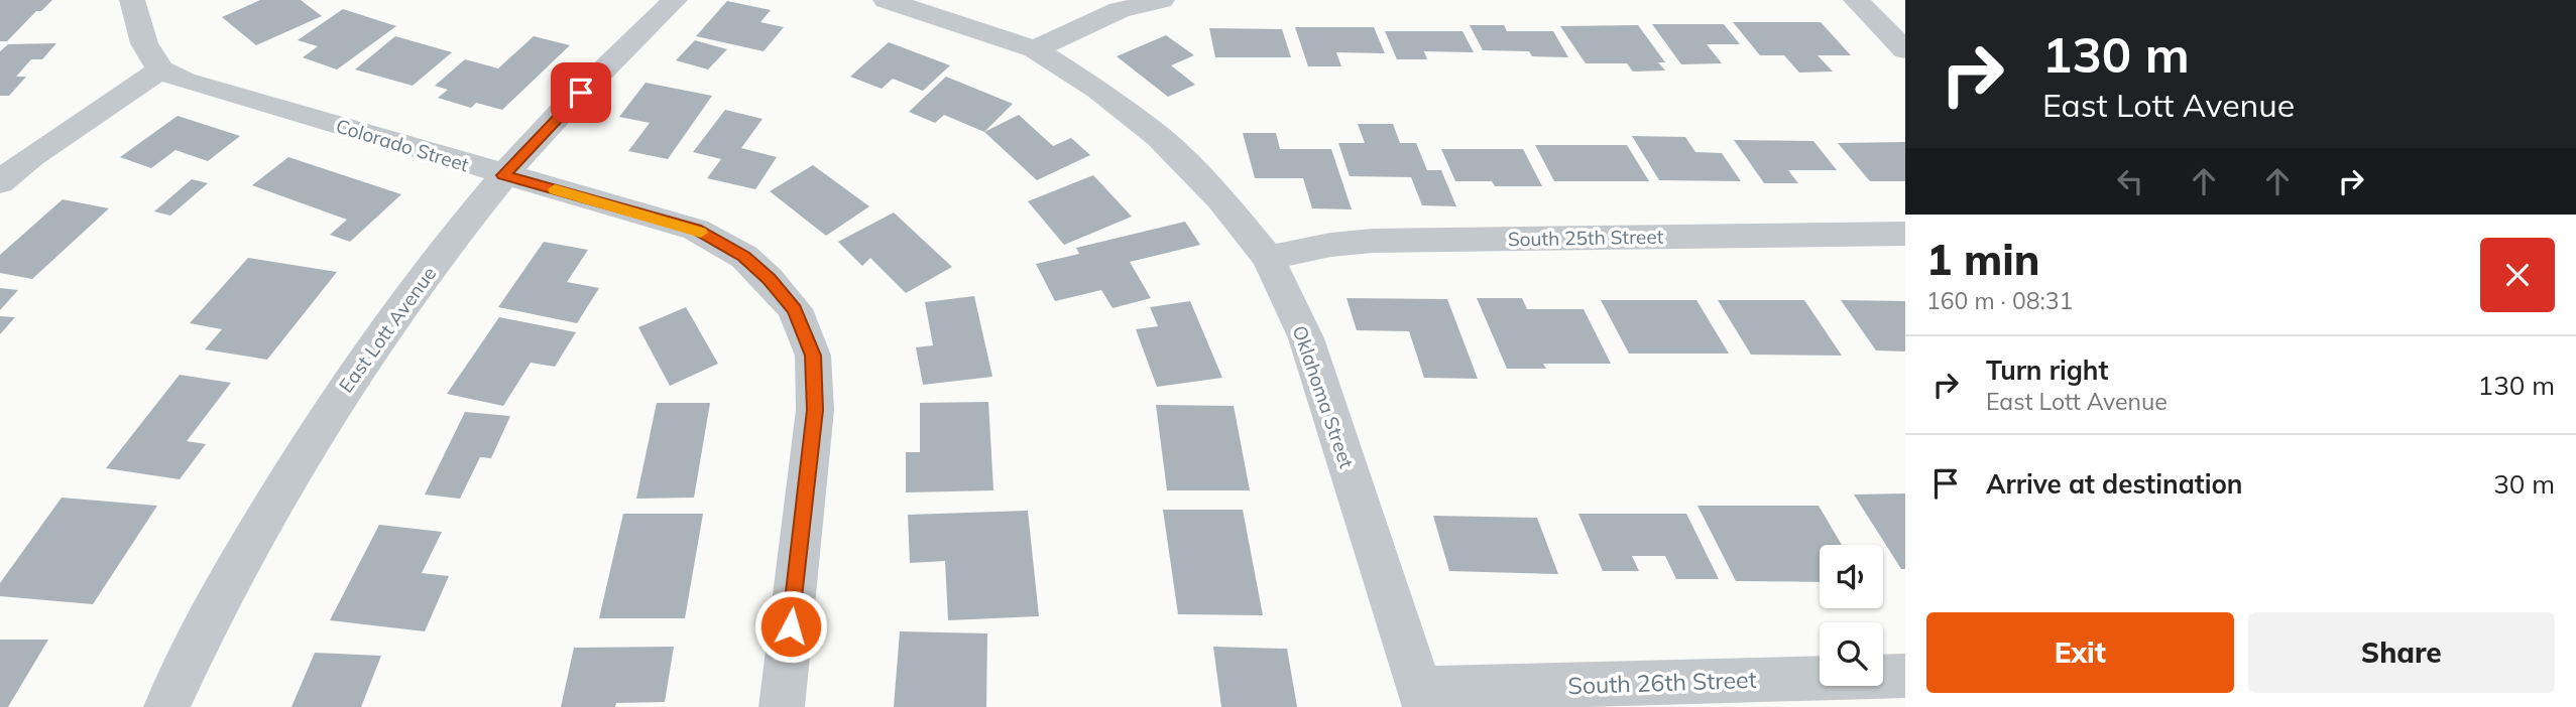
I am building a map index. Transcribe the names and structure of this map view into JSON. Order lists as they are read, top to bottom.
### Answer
{
  "streets": {
    "street": [
      "Colorado Street",
      "South 25th Street",
      "East Lott Avenue",
      "Oklahoma Street",
      "South 26th Street"
    ]
  },
  "crossings": [
    ["Colorado Street", "East Lott Avenue"],
    ["South 25th Street", "Oklahoma Street"],
    ["Oklahoma Street", "South 26th Street"]
  ],
  "page": {
    "turn": ["130 m", "East Lott Avenue"],
    "heading": ["1 min", "160 m · 08:31"],
    "list": [
      {
        "name": "Turn right",
        "note": "East Lott Avenue",
        "value": "130 m"
      },
      {
        "name": "Arrive at destination",
        "value": "30 m"
      }
    ],
    "buttons": ["Exit", "Share"]
  }
}
